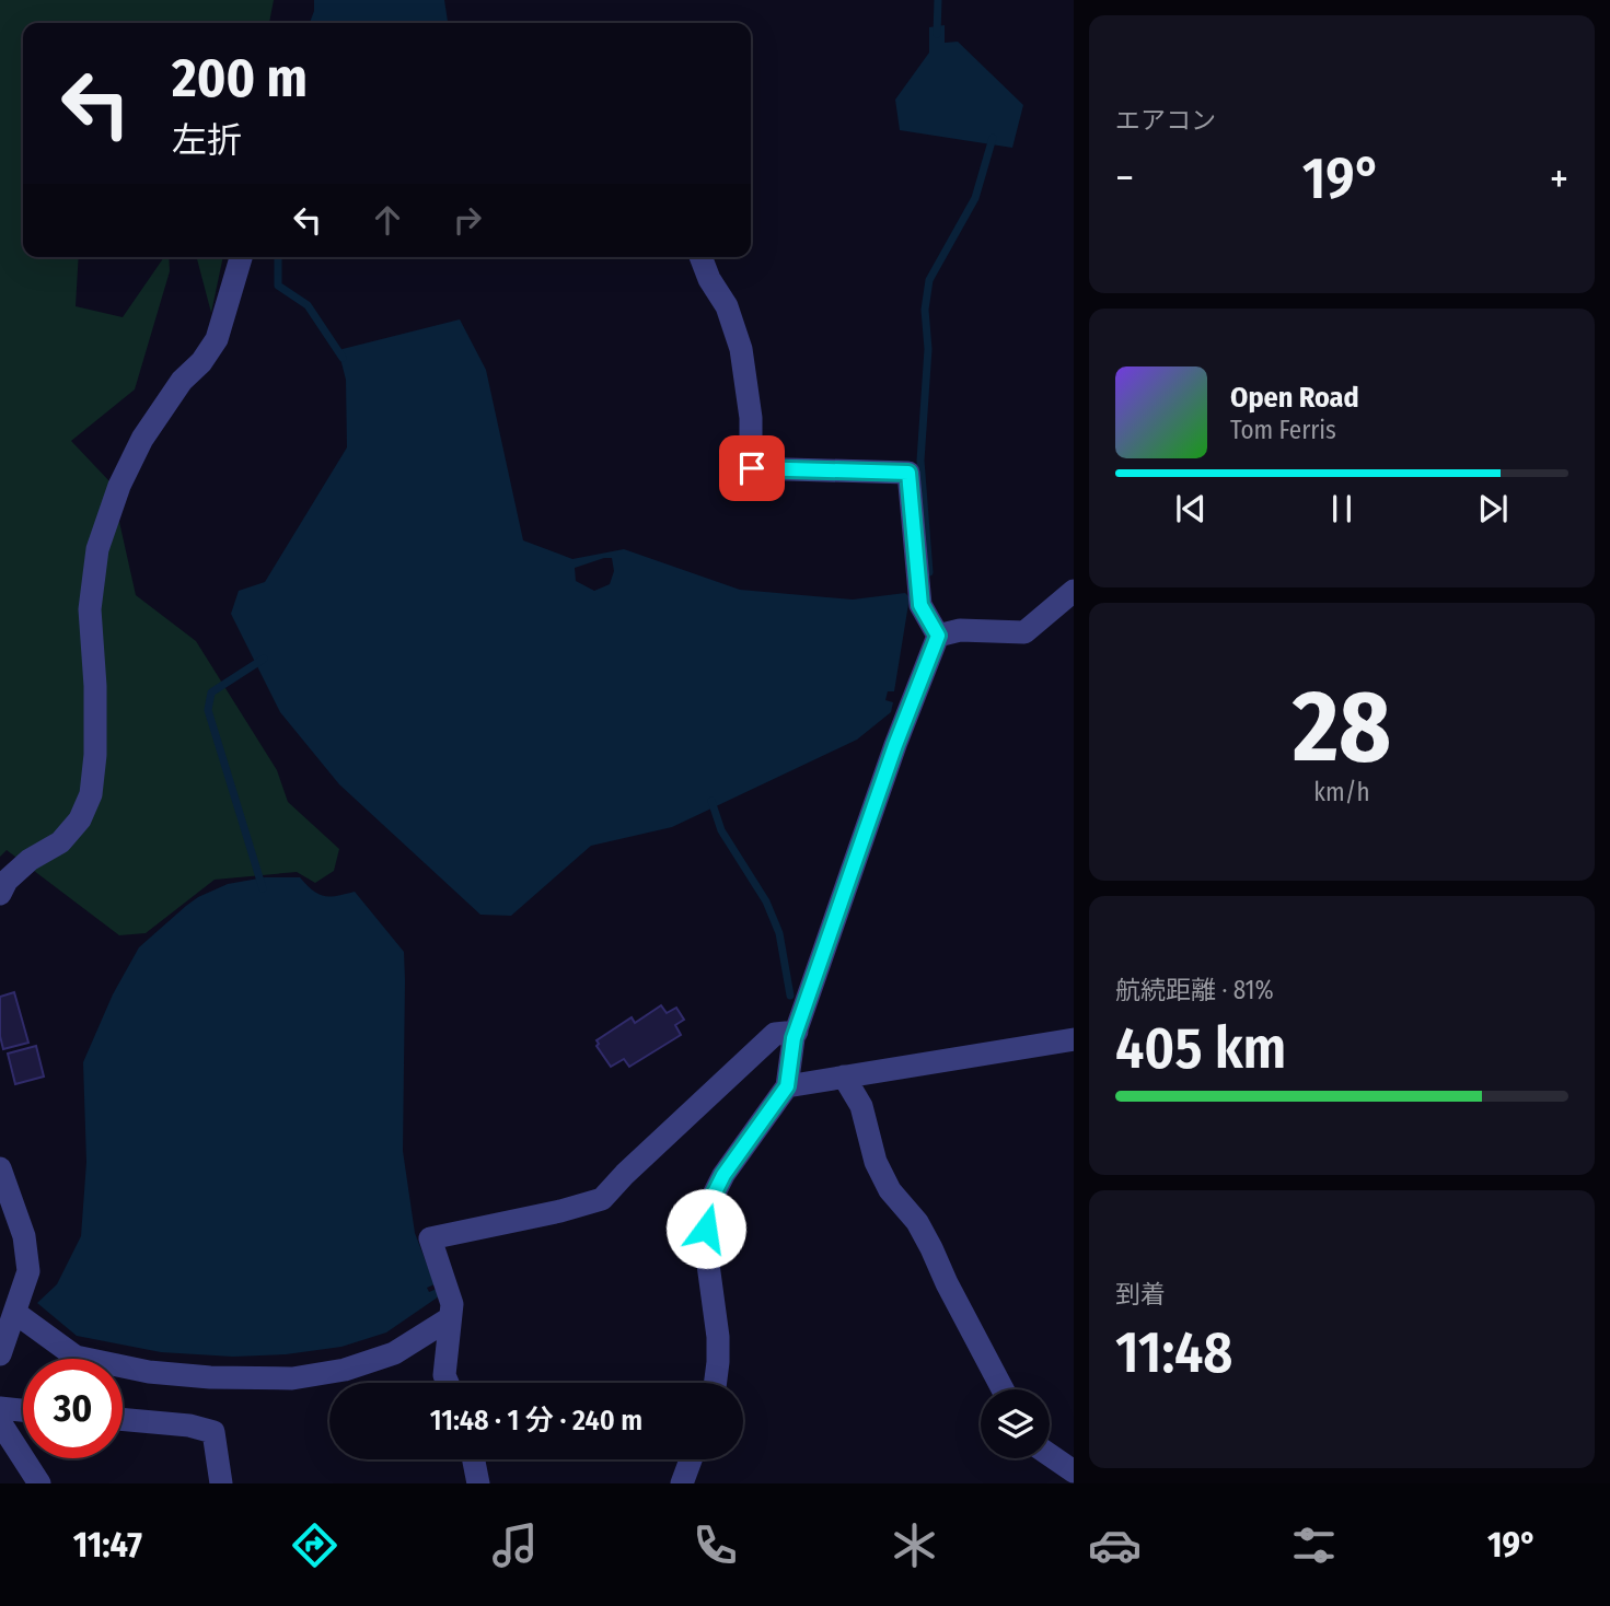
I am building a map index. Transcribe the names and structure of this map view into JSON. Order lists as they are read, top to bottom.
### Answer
{
  "page": {
    "tile": [
      "エアコン",
      ["28", "km/h"],
      ["航続距離 · 81%", "405 km"],
      ["到着", "11:48"]
    ],
    "turn": ["200 m", "左折"],
    "heat": ["−", "19°", "+"],
    "song": ["Open Road", "Tom Ferris"],
    "limit": "30",
    "trip": "11:48 · 1 分 · 240 m",
    "tabs": ["11:47", "19°"]
  }
}
